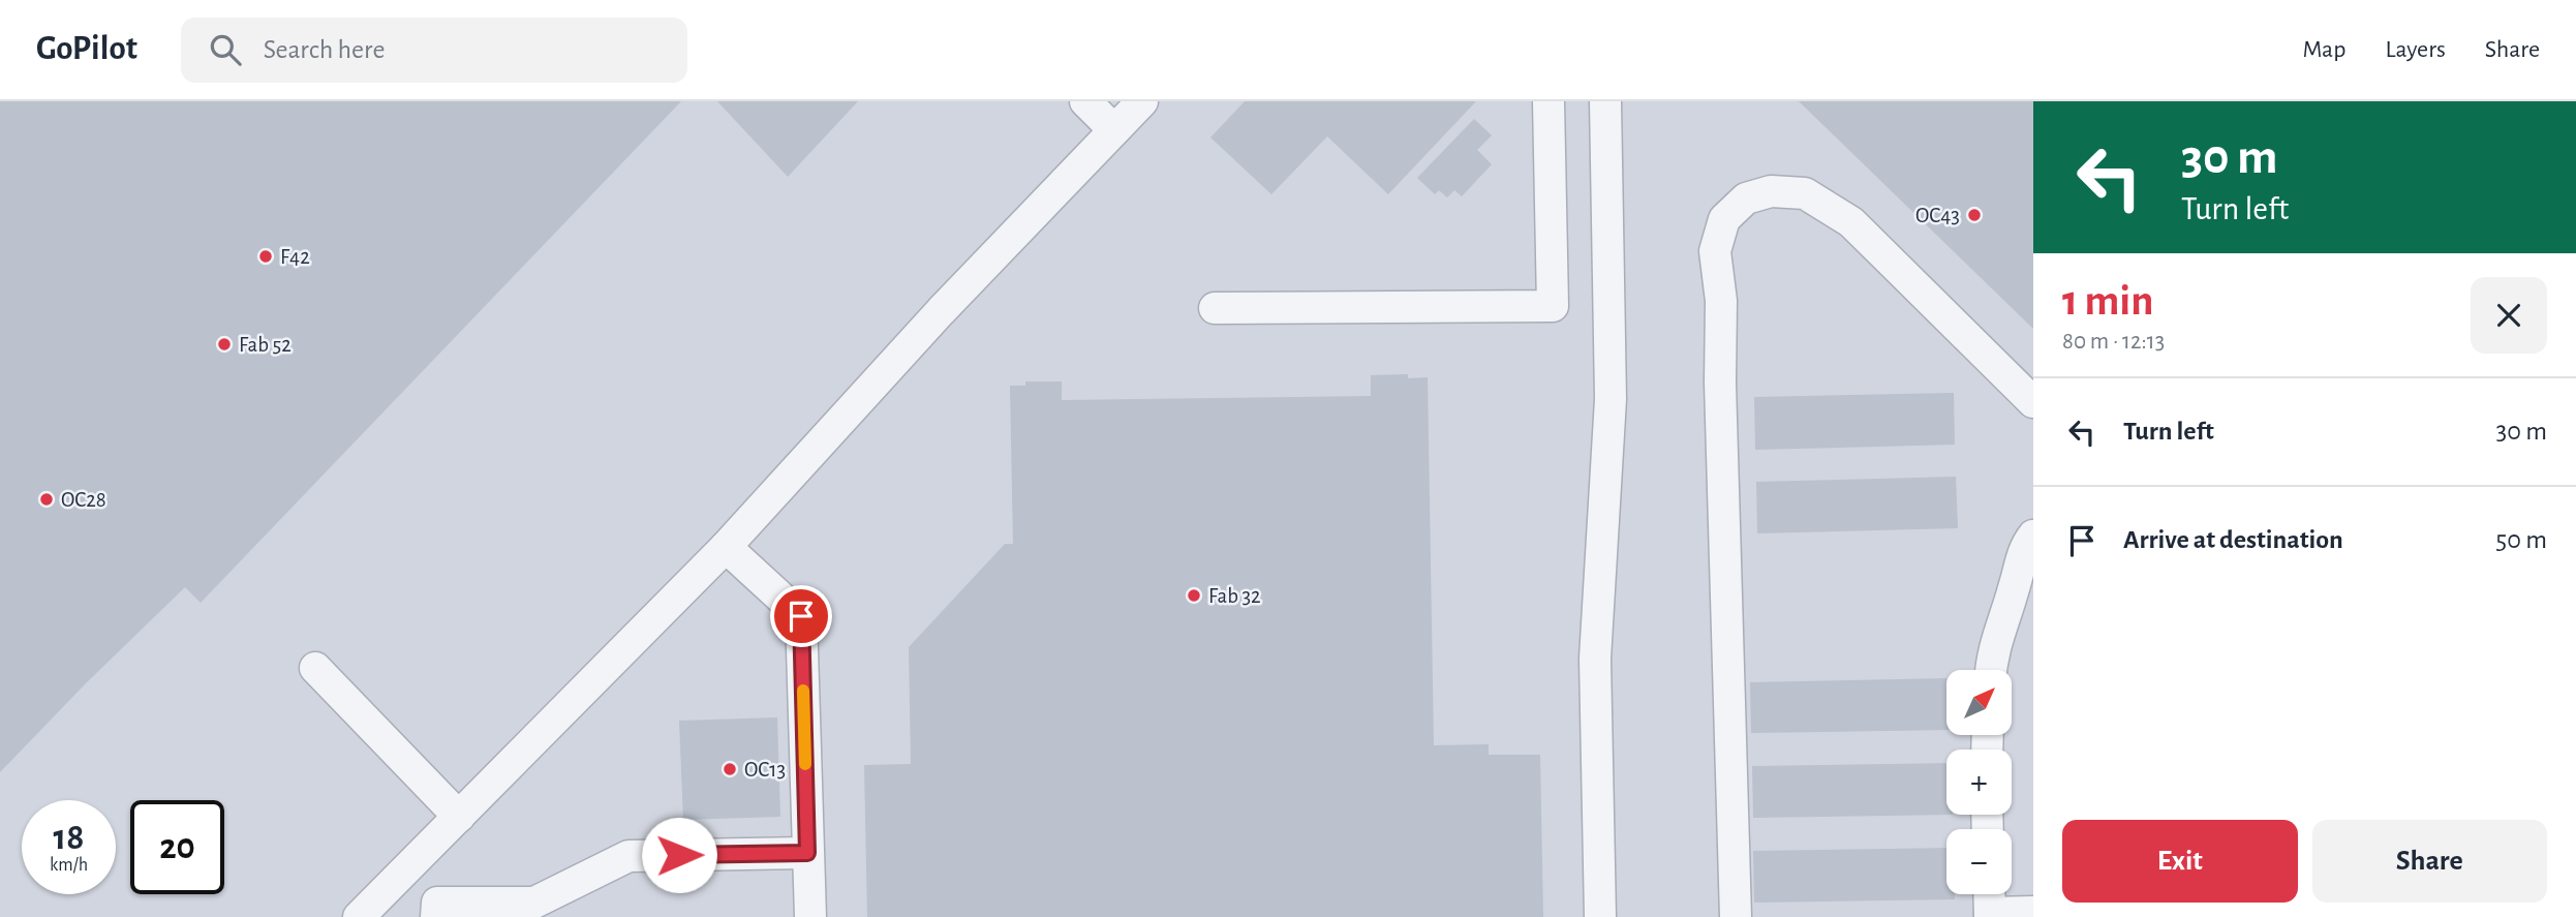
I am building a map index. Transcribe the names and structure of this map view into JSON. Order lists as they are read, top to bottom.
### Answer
{
  "places": [
    "OC43",
    "F42",
    "Fab 52",
    "OC28",
    "Fab 32",
    "OC13"
  ],
  "north": "top right",
  "page": {
    "header": "GoPilot",
    "search": "Search here",
    "nav": ["Map", "Layers", "Share"],
    "turn": ["30 m", "Turn left"],
    "heading": ["1 min", "80 m · 12:13"],
    "list": [
      {
        "name": "Turn left",
        "value": "30 m"
      },
      {
        "name": "Arrive at destination",
        "value": "50 m"
      }
    ],
    "map_buttons": ["+", "−"],
    "speed": "18 km/h",
    "limit": "20",
    "buttons": ["Exit", "Share"]
  }
}
